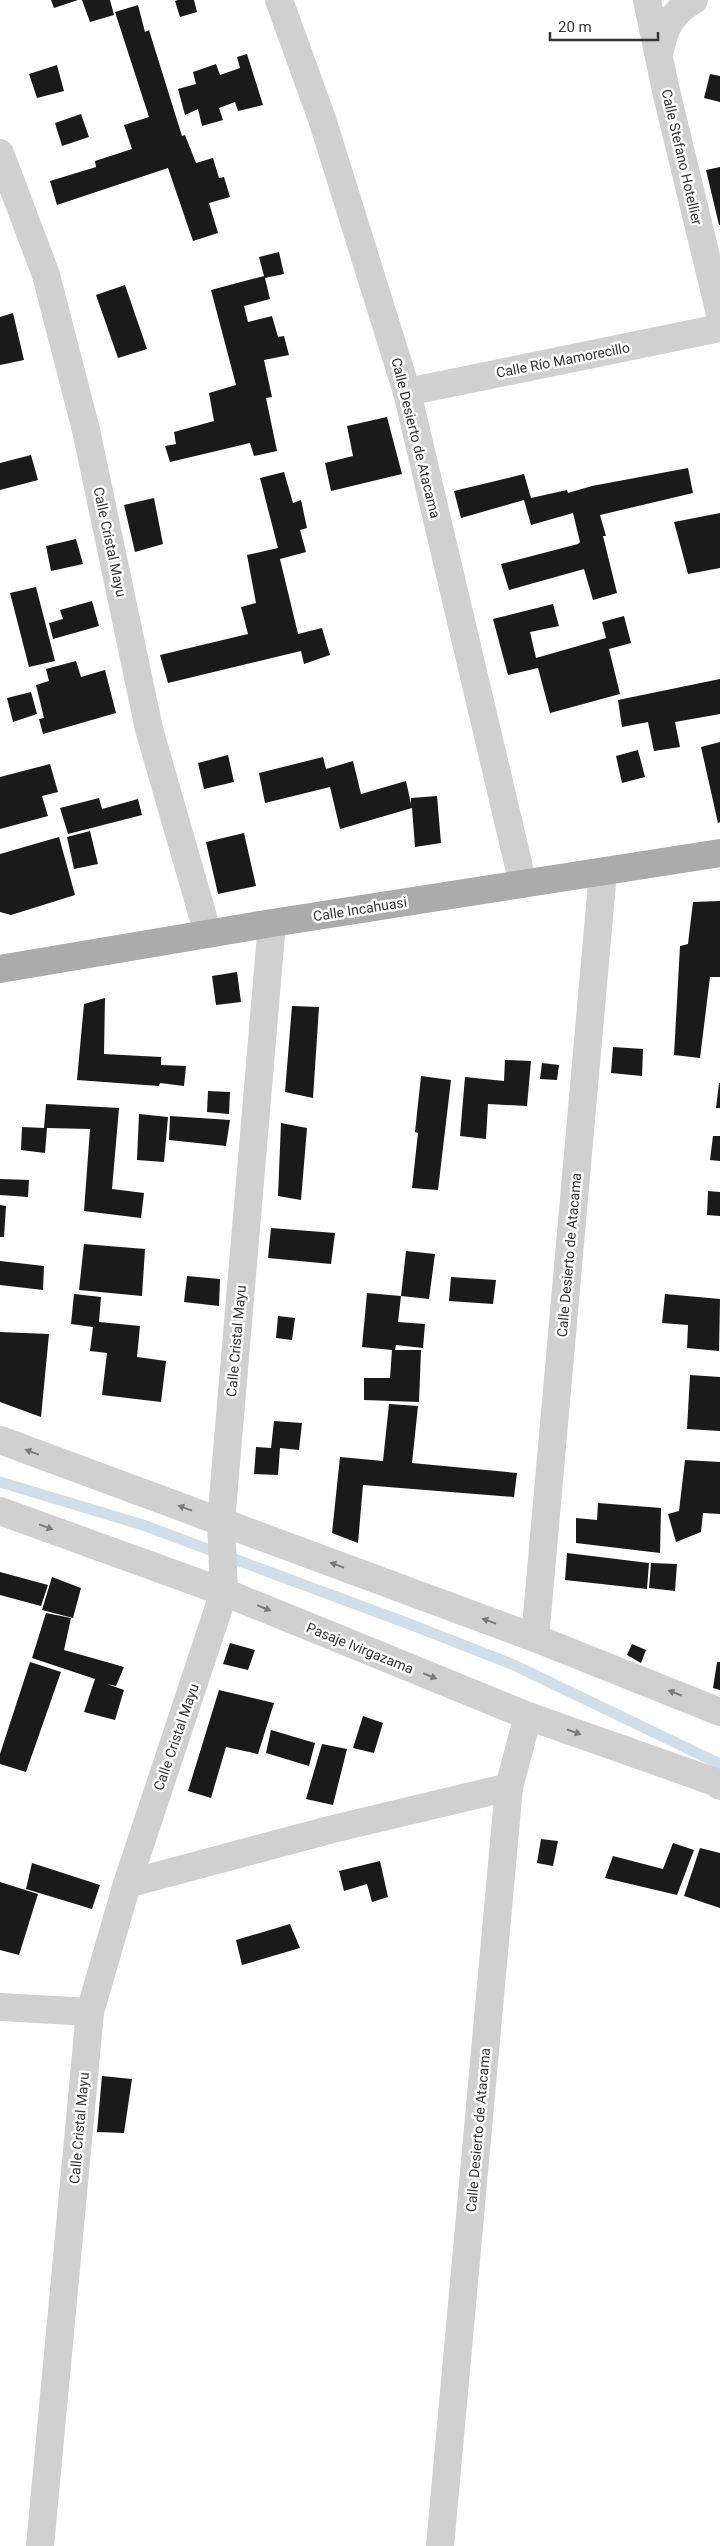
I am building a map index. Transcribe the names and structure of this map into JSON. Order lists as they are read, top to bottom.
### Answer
{
  "streets": {
    "main road": ["Calle Incahuasi"],
    "street": [
      "Calle Stefano Hotellier",
      "Calle Río Mamorecillo",
      "Calle Desierto de Atacama",
      "Calle Cristal Mayu",
      "Pasaje Ivirgazama"
    ]
  },
  "crossings": [
    ["Calle Río Mamorecillo", "Calle Desierto de Atacama"],
    ["Calle Desierto de Atacama", "Calle Incahuasi"],
    ["Calle Desierto de Atacama", "Pasaje Ivirgazama"],
    ["Calle Cristal Mayu", "Calle Incahuasi"],
    ["Calle Cristal Mayu", "Pasaje Ivirgazama"]
  ],
  "scale_bar": "20 m"
}
